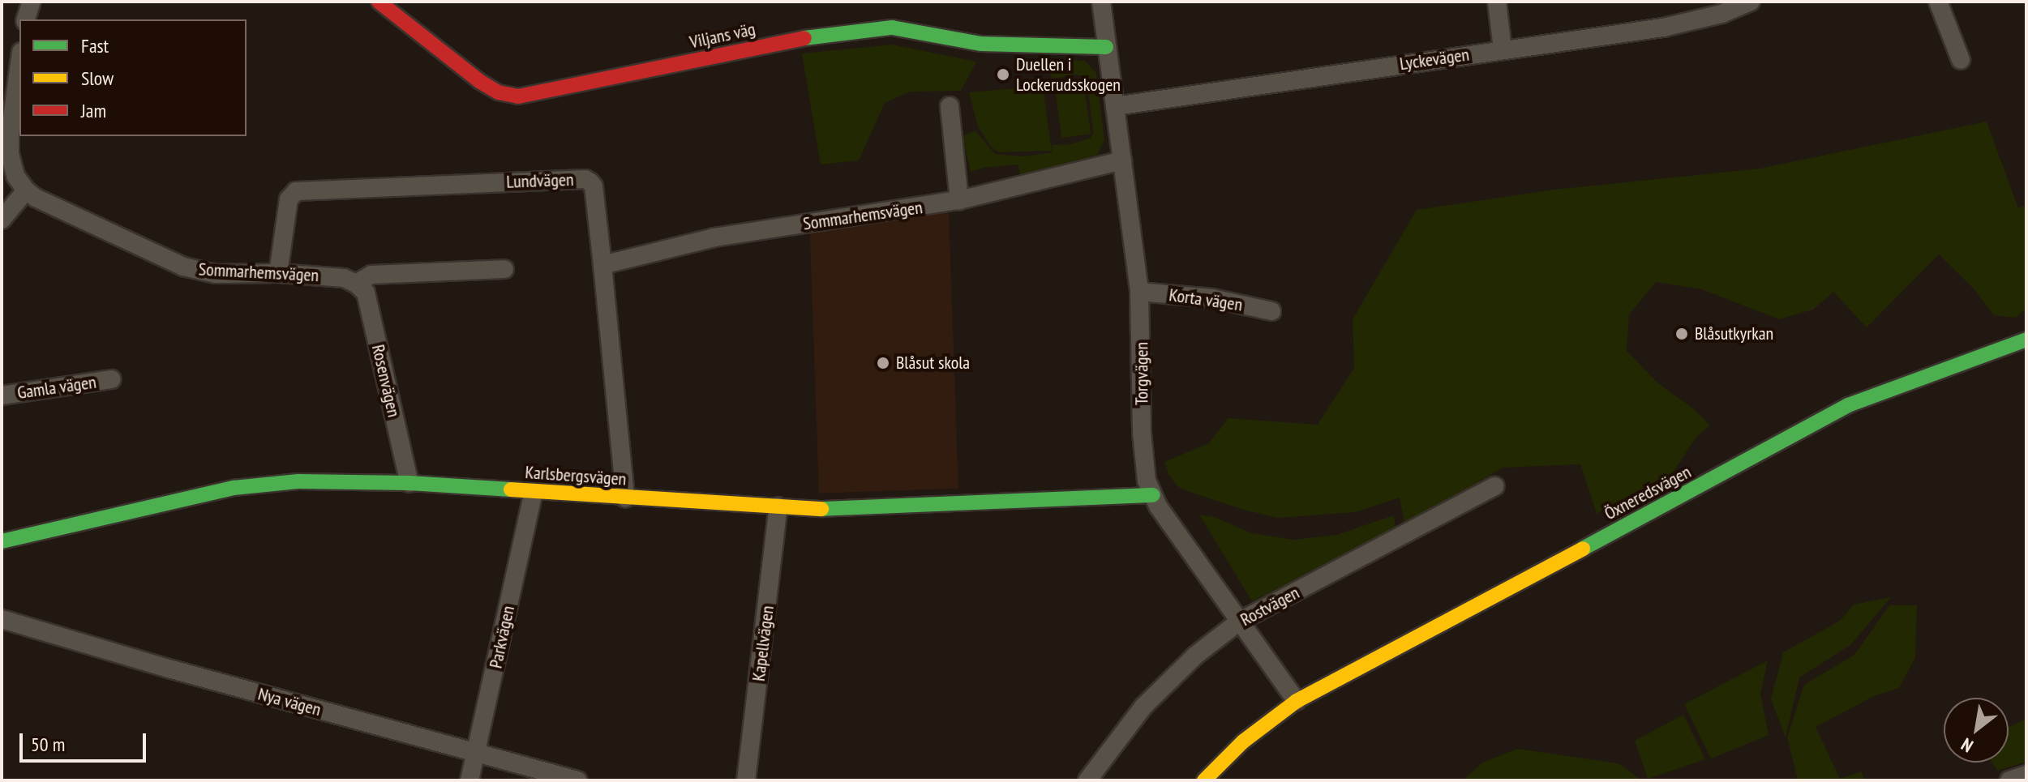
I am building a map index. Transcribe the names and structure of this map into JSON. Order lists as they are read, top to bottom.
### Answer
{
  "streets": {
    "street": [
      "Viljans väg",
      "Lyckevägen",
      "Lundvägen",
      "Sommarhemsvägen",
      "Korta vägen",
      "Torgvägen",
      "Rosenvägen",
      "Gamla vägen",
      "Karlsbergsvägen",
      "Öxneredsvägen",
      "Rostvägen",
      "Parkvägen",
      "Kapellvägen",
      "Nya vägen"
    ]
  },
  "crossings": [
    ["Viljans väg", "Torgvägen"],
    ["Lyckevägen", "Torgvägen"],
    ["Lundvägen", "Sommarhemsvägen"],
    ["Lundvägen", "Karlsbergsvägen"],
    ["Sommarhemsvägen", "Torgvägen"],
    ["Sommarhemsvägen", "Rosenvägen"],
    ["Korta vägen", "Torgvägen"],
    ["Torgvägen", "Karlsbergsvägen"],
    ["Torgvägen", "Öxneredsvägen"],
    ["Torgvägen", "Rostvägen"],
    ["Rosenvägen", "Karlsbergsvägen"],
    ["Karlsbergsvägen", "Parkvägen"],
    ["Karlsbergsvägen", "Kapellvägen"],
    ["Parkvägen", "Nya vägen"]
  ],
  "places": ["Duellen i Lockerudsskogen", "Blåsutkyrkan", "Blåsut skola"],
  "legend": ["Fast", "Slow", "Jam"],
  "scale_bar": "50 m",
  "north": "bottom left"
}
